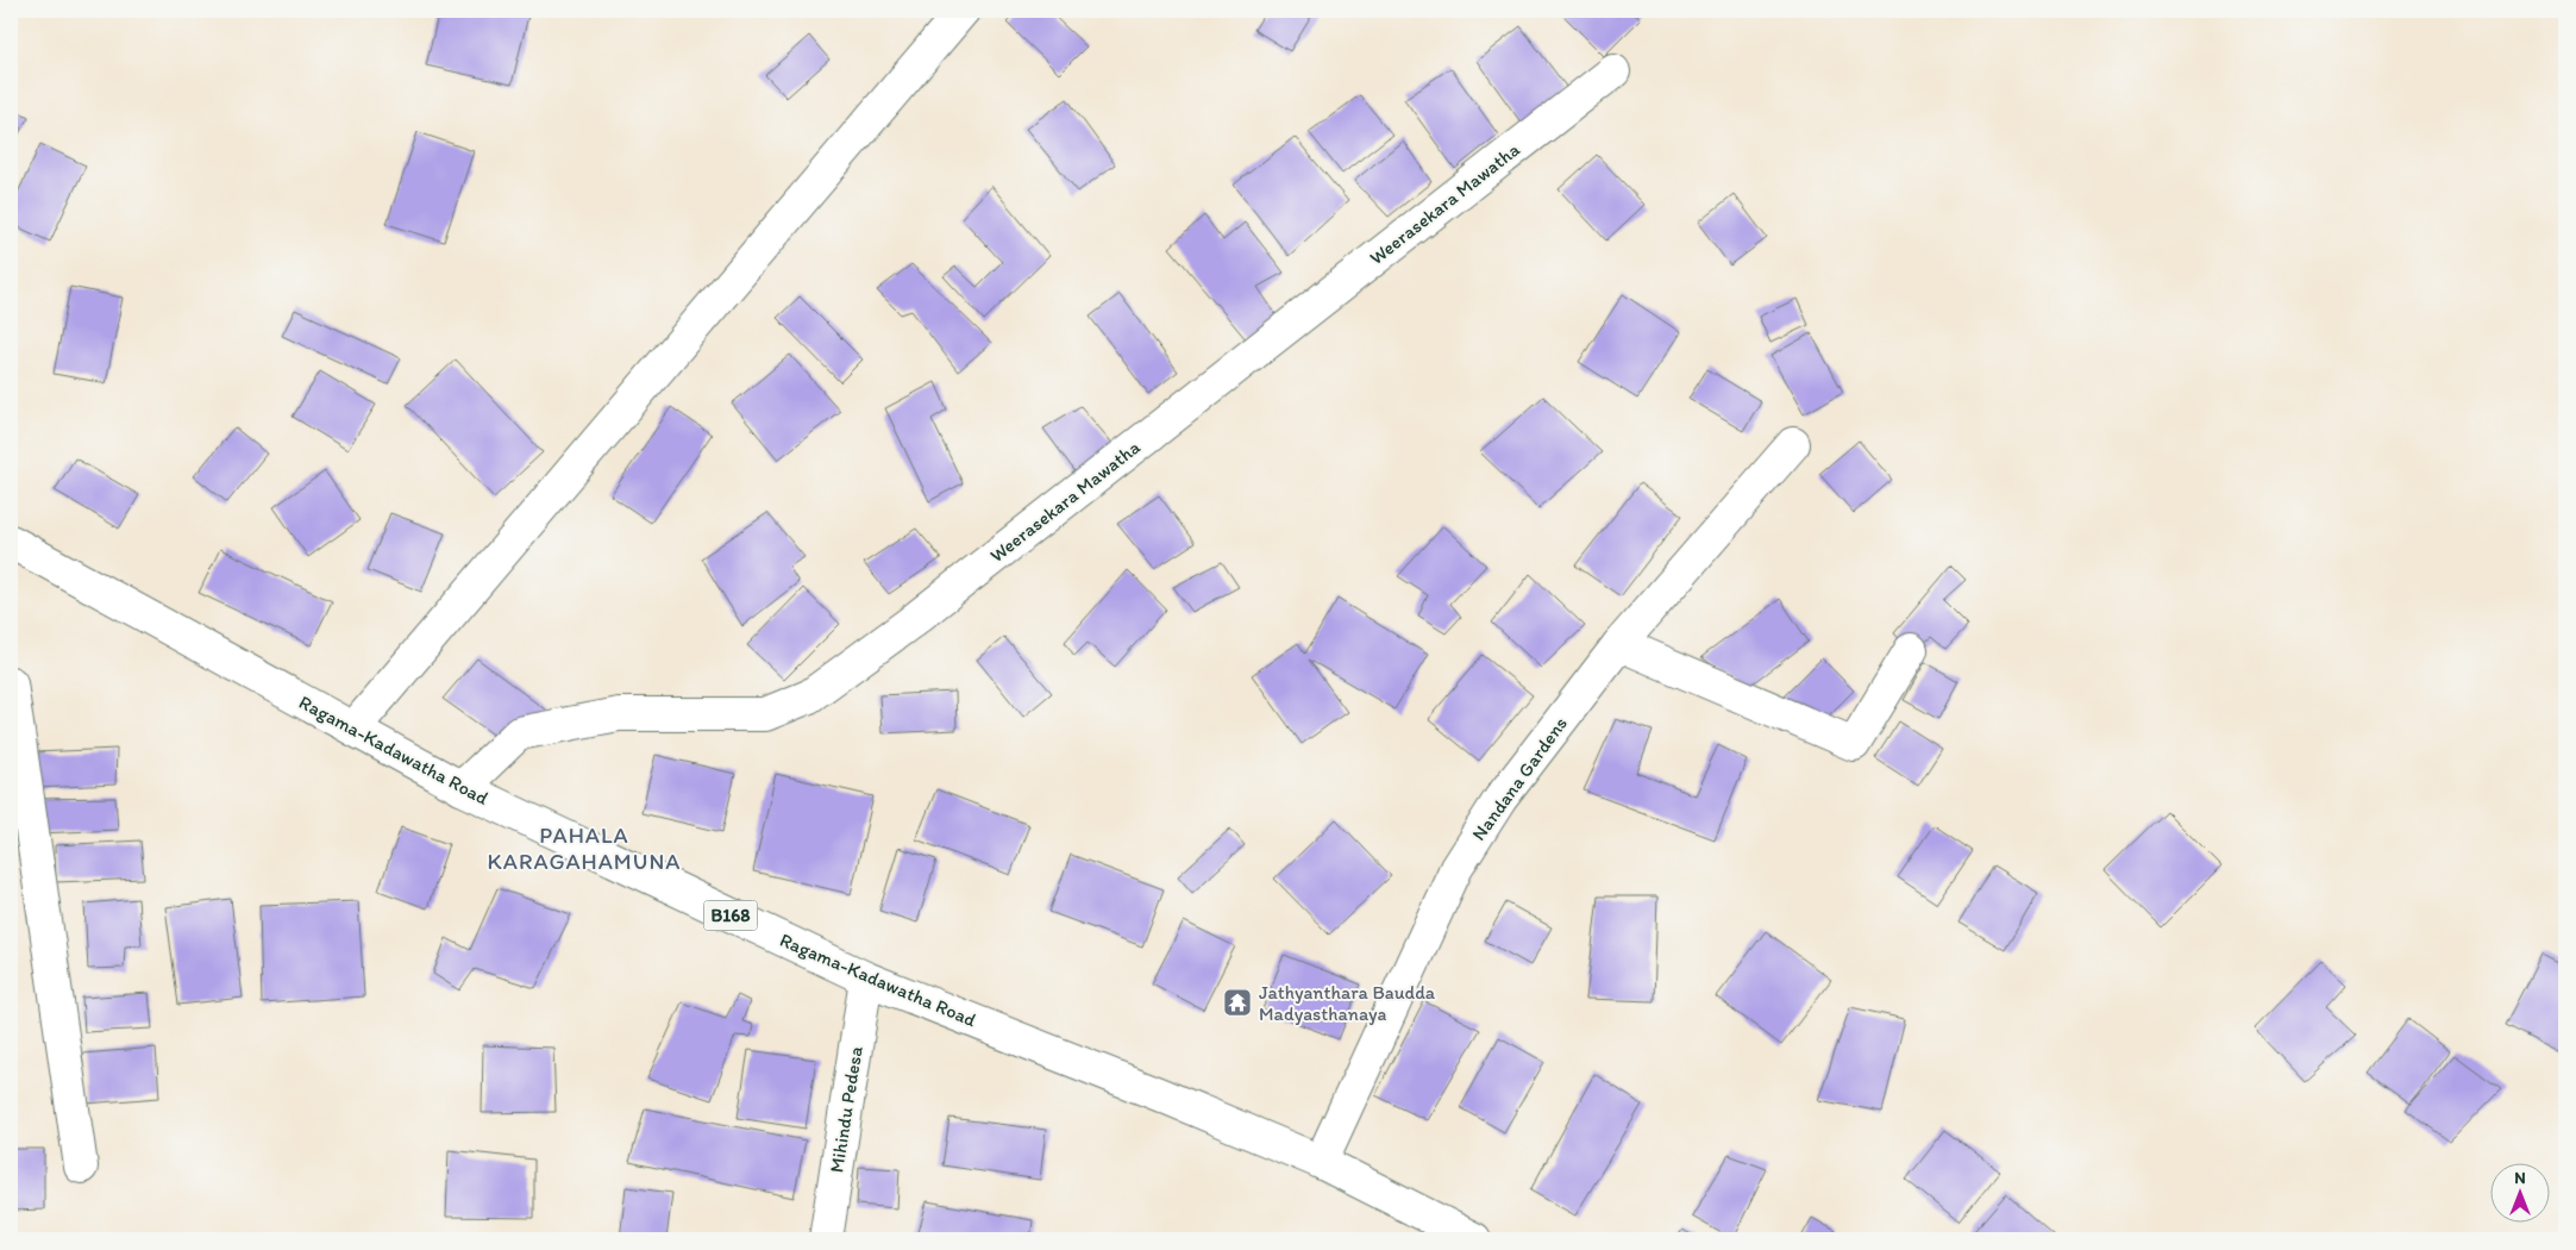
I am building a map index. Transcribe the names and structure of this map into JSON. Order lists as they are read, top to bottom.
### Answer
{
  "streets": {
    "street": [
      "Weerasekara Mawatha",
      "Ragama-Kadawatha Road",
      "Nandana Gardens",
      "B168",
      "Mihindu Pedesa"
    ]
  },
  "crossings": [
    ["Weerasekara Mawatha", "Ragama-Kadawatha Road"],
    ["Ragama-Kadawatha Road", "Nandana Gardens"],
    ["Ragama-Kadawatha Road", "Mihindu Pedesa"]
  ],
  "districts": ["PAHALA KARAGAHAMUNA"],
  "places": {
    "temple": ["Jathyanthara Baudda Madyasthanaya"]
  },
  "north": "top"
}
